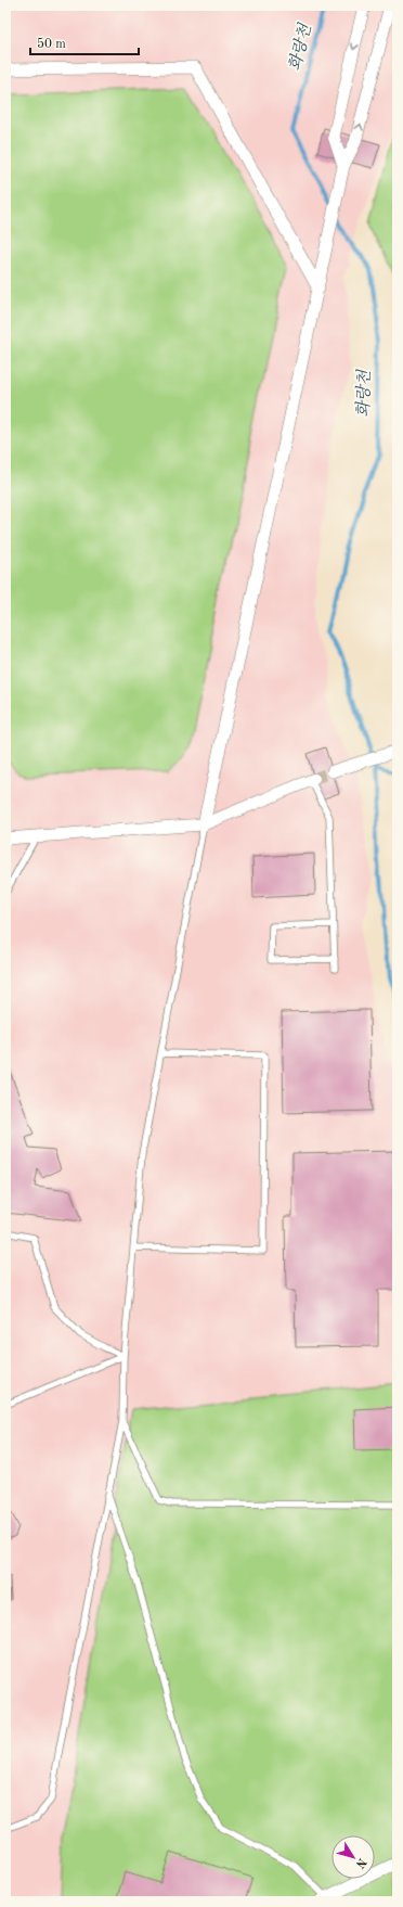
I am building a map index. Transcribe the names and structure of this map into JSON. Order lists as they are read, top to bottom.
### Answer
{
  "water": ["화랑천"],
  "scale_bar": "50 m",
  "north": "bottom right"
}
